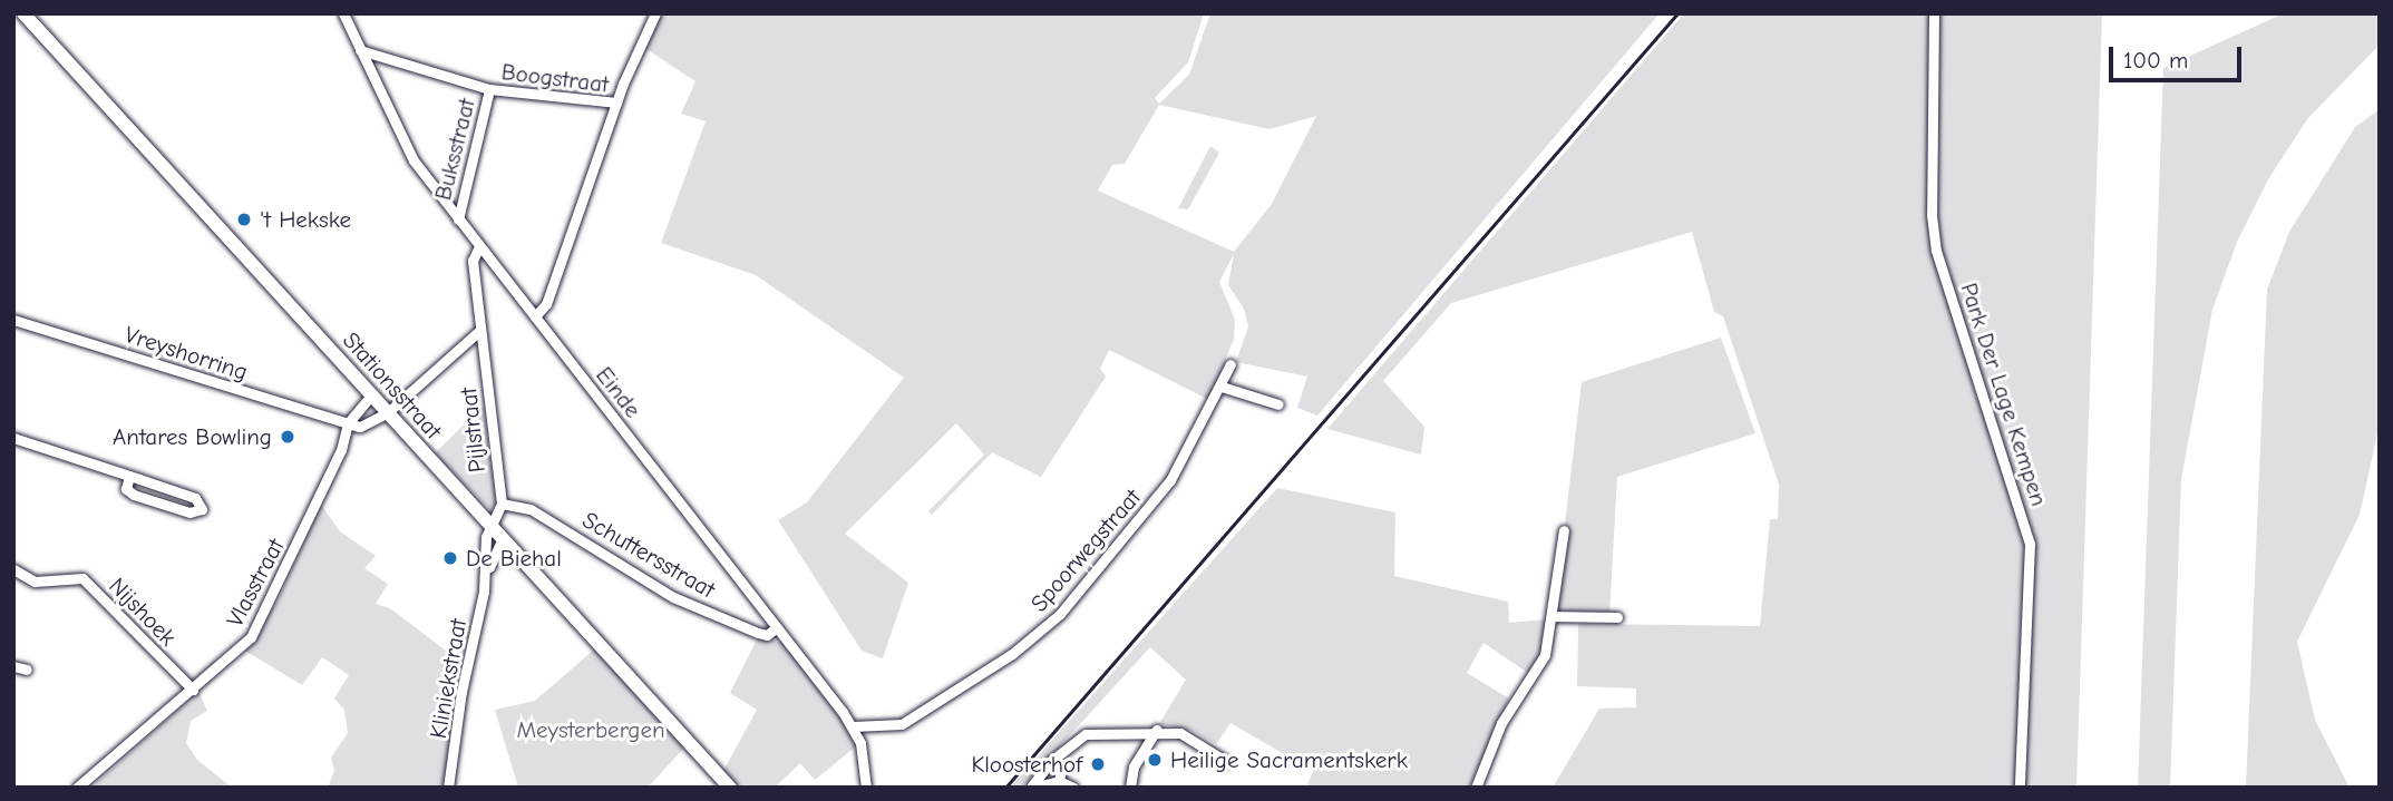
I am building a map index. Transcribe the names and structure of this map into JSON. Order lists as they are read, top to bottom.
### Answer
{
  "streets": {
    "main road": ["Stationsstraat"],
    "street": [
      "Boogstraat",
      "Buksstraat",
      "Vreyshorring",
      "Einde",
      "Park Der Lage Kempen",
      "Pijlstraat",
      "Spoorwegstraat",
      "Schuttersstraat",
      "Vlasstraat",
      "Nijshoek",
      "Kliniekstraat"
    ]
  },
  "crossings": [
    ["Boogstraat", "Buksstraat"],
    ["Boogstraat", "Einde"],
    ["Buksstraat", "Einde"],
    ["Vreyshorring", "Vlasstraat"],
    ["Stationsstraat", "Pijlstraat"],
    ["Stationsstraat", "Kliniekstraat"],
    ["Einde", "Pijlstraat"],
    ["Einde", "Spoorwegstraat"],
    ["Einde", "Schuttersstraat"],
    ["Pijlstraat", "Schuttersstraat"],
    ["Pijlstraat", "Kliniekstraat"],
    ["Vlasstraat", "Nijshoek"]
  ],
  "parks": ["Meysterbergen"],
  "places": [
    "'t Hekske",
    "Antares Bowling",
    "De Biehal",
    "Heilige Sacramentskerk",
    "Kloosterhof"
  ],
  "scale_bar": "100 m"
}
